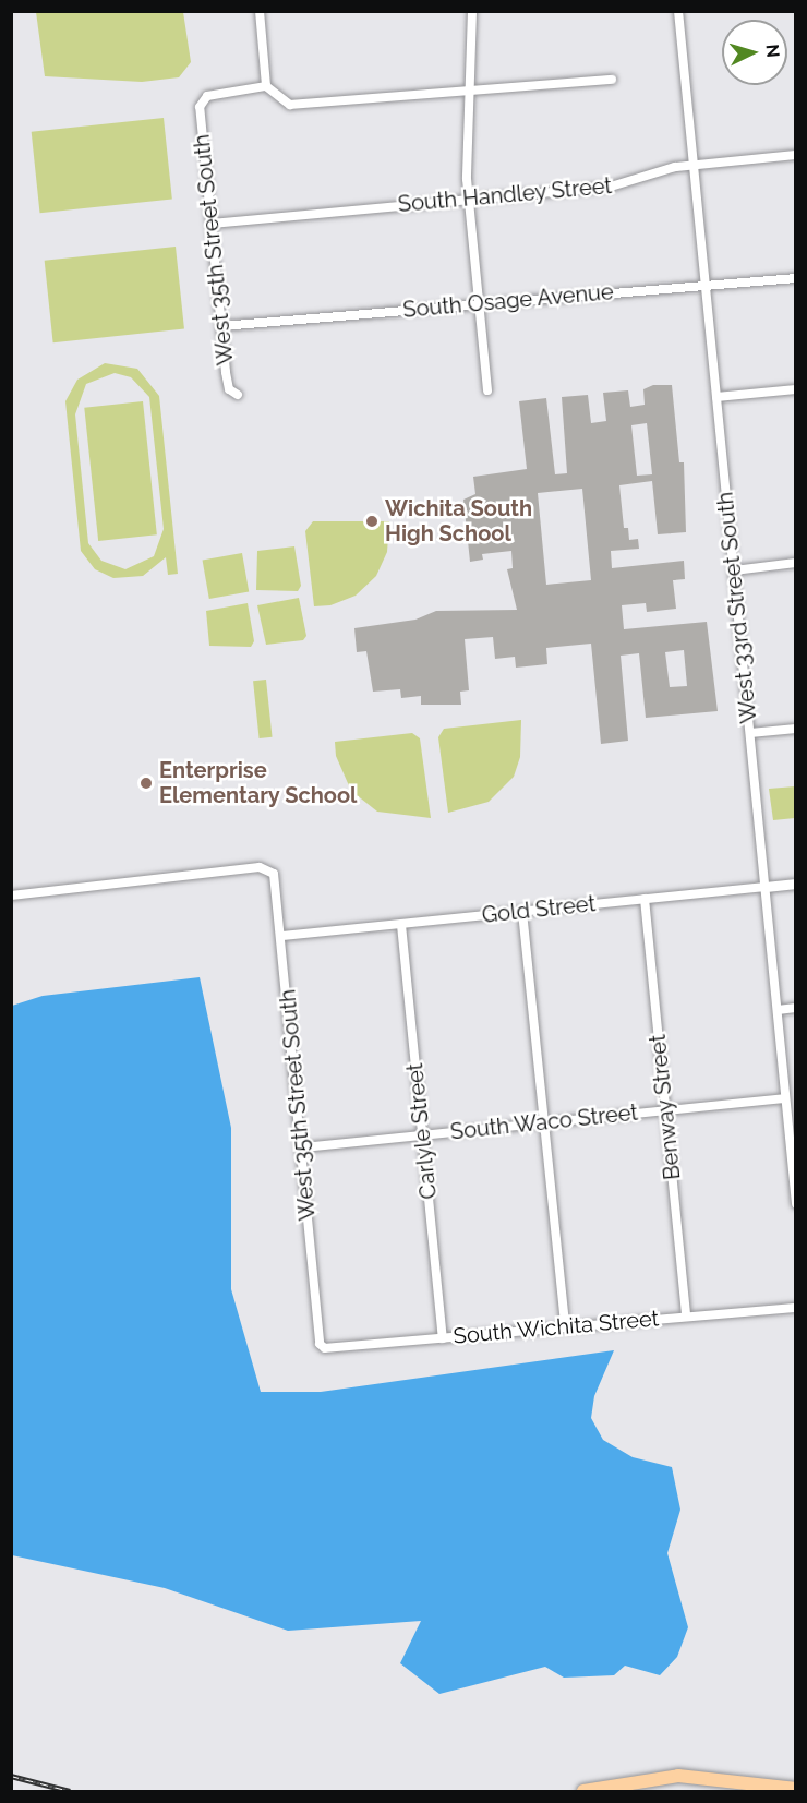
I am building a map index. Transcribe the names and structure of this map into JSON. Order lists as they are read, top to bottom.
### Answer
{
  "streets": {
    "street": [
      "South Handley Street",
      "West 35th Street South",
      "South Osage Avenue",
      "West 33rd Street South",
      "Gold Street",
      "Benway Street",
      "South Waco Street",
      "Carlyle Street",
      "South Wichita Street"
    ]
  },
  "crossings": [
    ["South Handley Street", "West 35th Street South"],
    ["South Handley Street", "West 33rd Street South"],
    ["West 35th Street South", "South Osage Avenue"],
    ["West 35th Street South", "Gold Street"],
    ["West 35th Street South", "South Waco Street"],
    ["West 35th Street South", "South Wichita Street"],
    ["South Osage Avenue", "West 33rd Street South"],
    ["West 33rd Street South", "Gold Street"],
    ["West 33rd Street South", "South Waco Street"],
    ["Gold Street", "Benway Street"],
    ["Gold Street", "Carlyle Street"],
    ["Benway Street", "South Waco Street"],
    ["Benway Street", "South Wichita Street"],
    ["South Waco Street", "Carlyle Street"],
    ["Carlyle Street", "South Wichita Street"]
  ],
  "places": ["Wichita South High School", "Enterprise Elementary School"],
  "north": "right"
}
